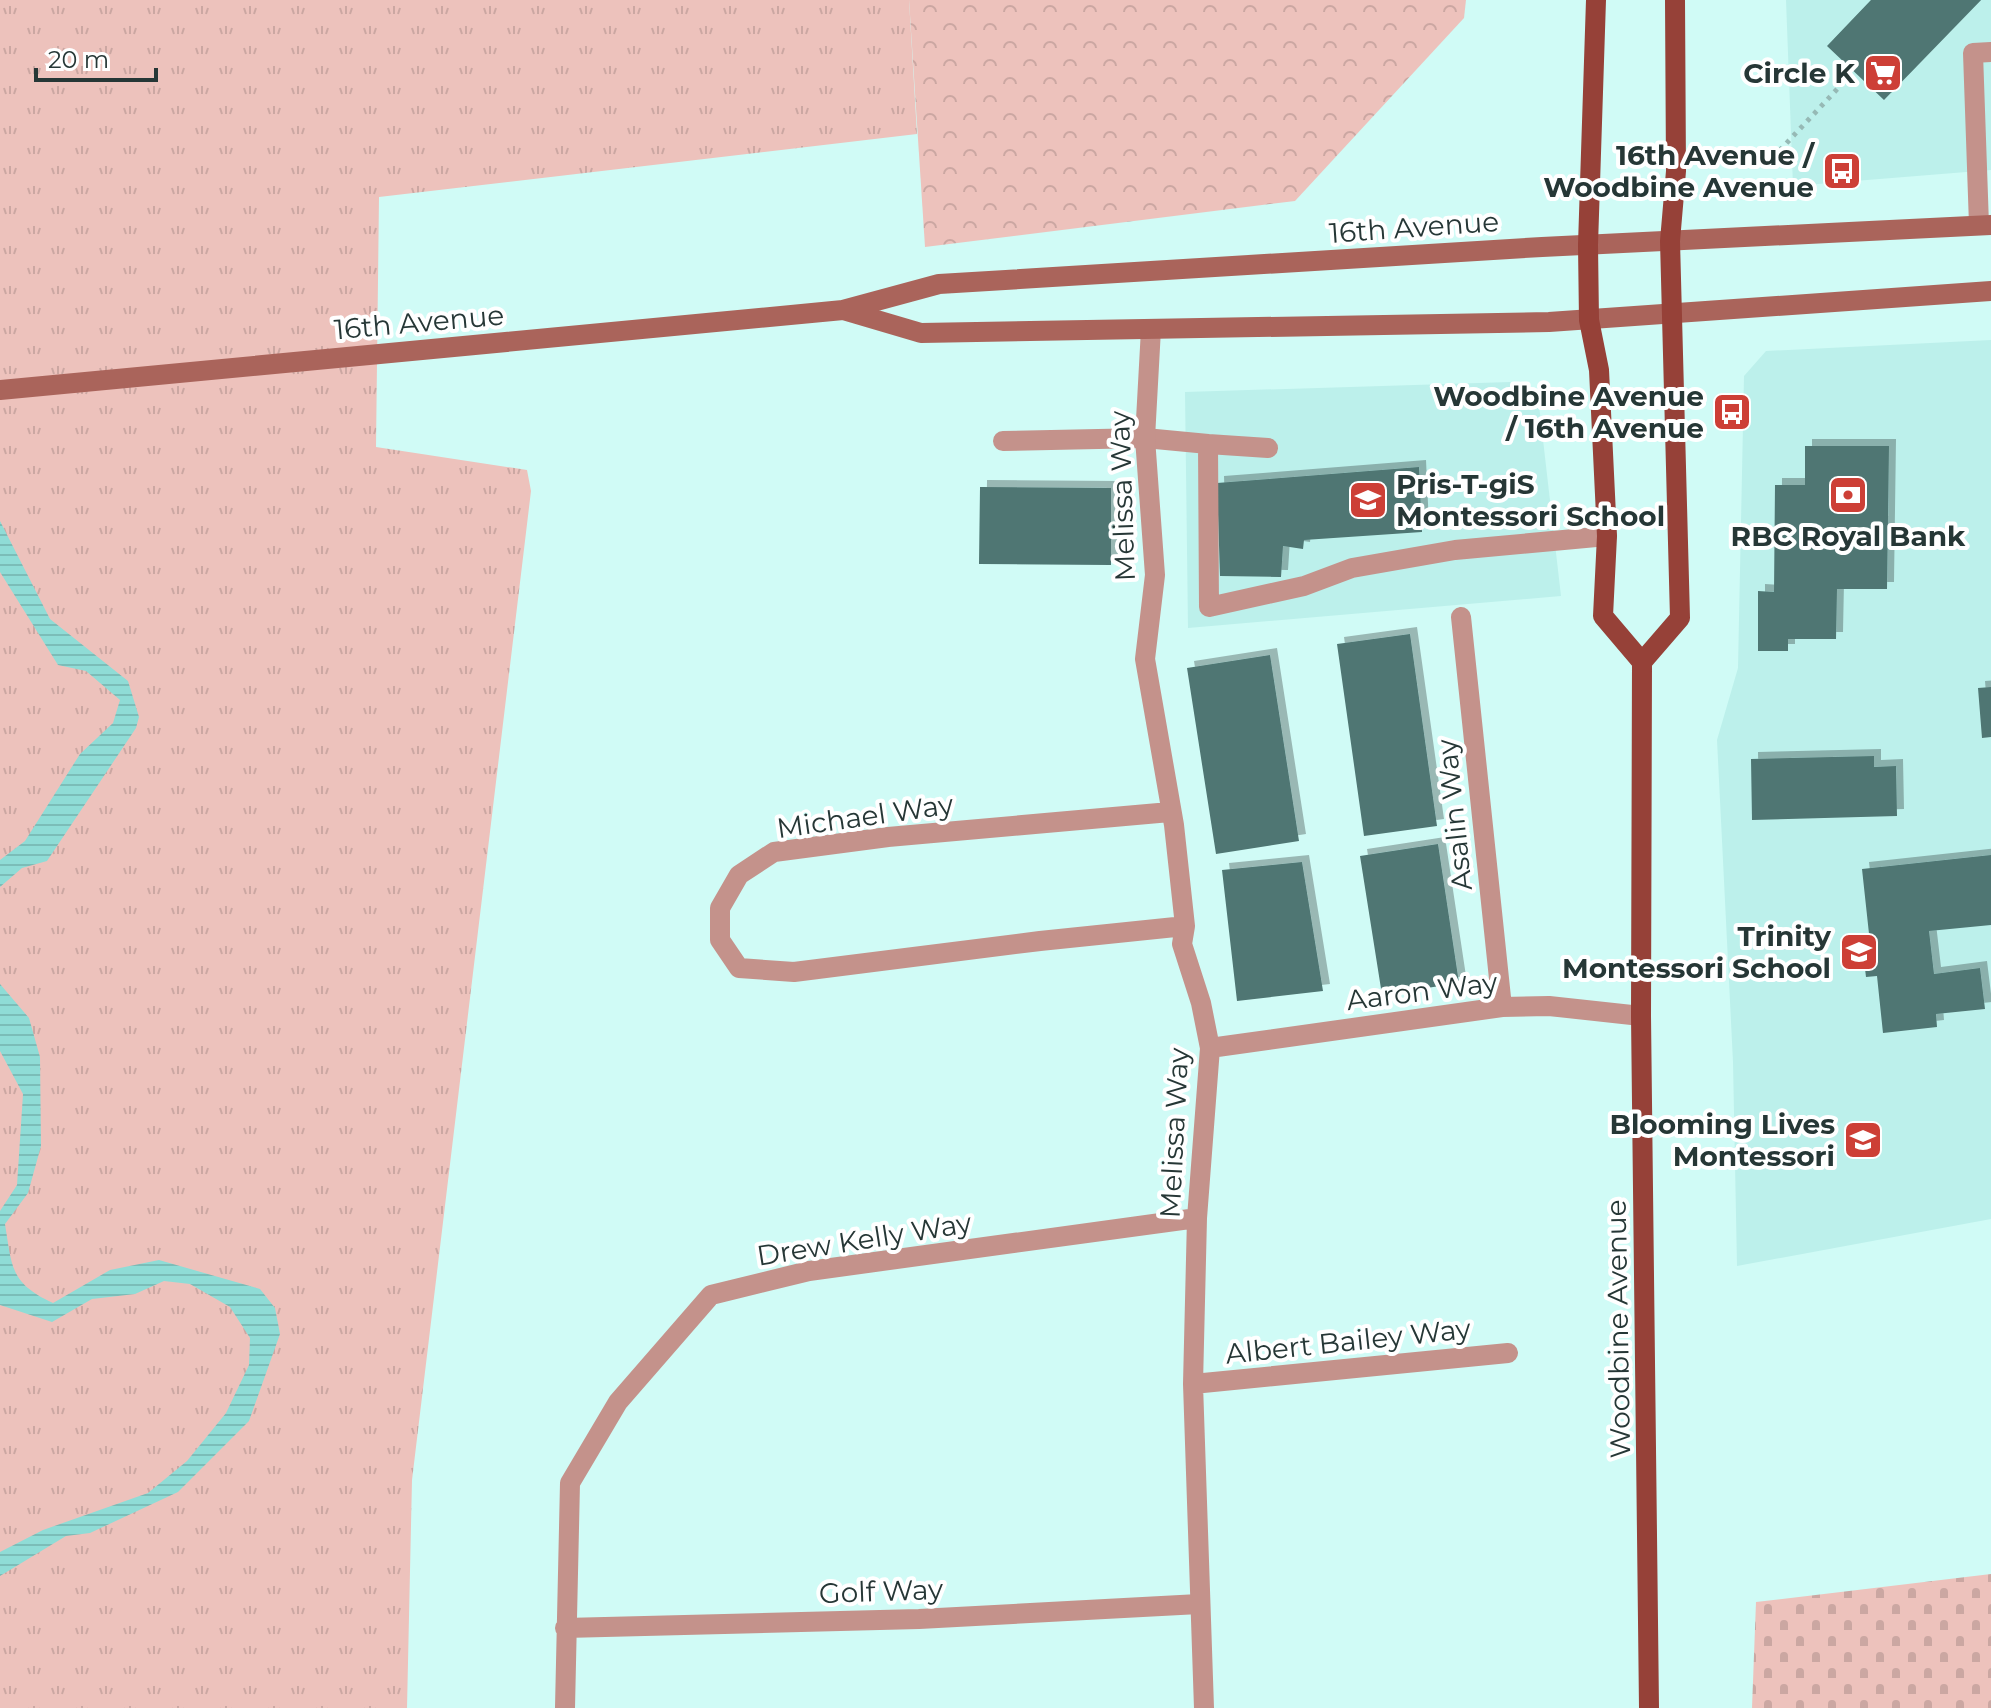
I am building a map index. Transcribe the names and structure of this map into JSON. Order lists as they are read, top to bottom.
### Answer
{
  "streets": {
    "main road": ["16th Avenue", "Woodbine Avenue"],
    "street": [
      "Melissa Way",
      "Asalin Way",
      "Michael Way",
      "Aaron Way",
      "Drew Kelly Way",
      "Albert Bailey Way",
      "Golf Way"
    ]
  },
  "crossings": [
    ["16th Avenue", "Melissa Way"],
    ["Melissa Way", "Michael Way"],
    ["Melissa Way", "Aaron Way"],
    ["Melissa Way", "Drew Kelly Way"],
    ["Melissa Way", "Albert Bailey Way"],
    ["Melissa Way", "Golf Way"],
    ["Asalin Way", "Aaron Way"],
    ["Aaron Way", "Woodbine Avenue"],
    ["Drew Kelly Way", "Golf Way"]
  ],
  "places": {
    "supermarket": ["Circle K"],
    "bus stop": ["16th Avenue / Woodbine Avenue", "Woodbine Avenue / 16th Avenue"],
    "bank": ["RBC Royal Bank"],
    "school or university": ["Pris-T-giS Montessori School", "Trinity Montessori School", "Blooming Lives Montessori"]
  },
  "scale_bar": "20 m"
}
